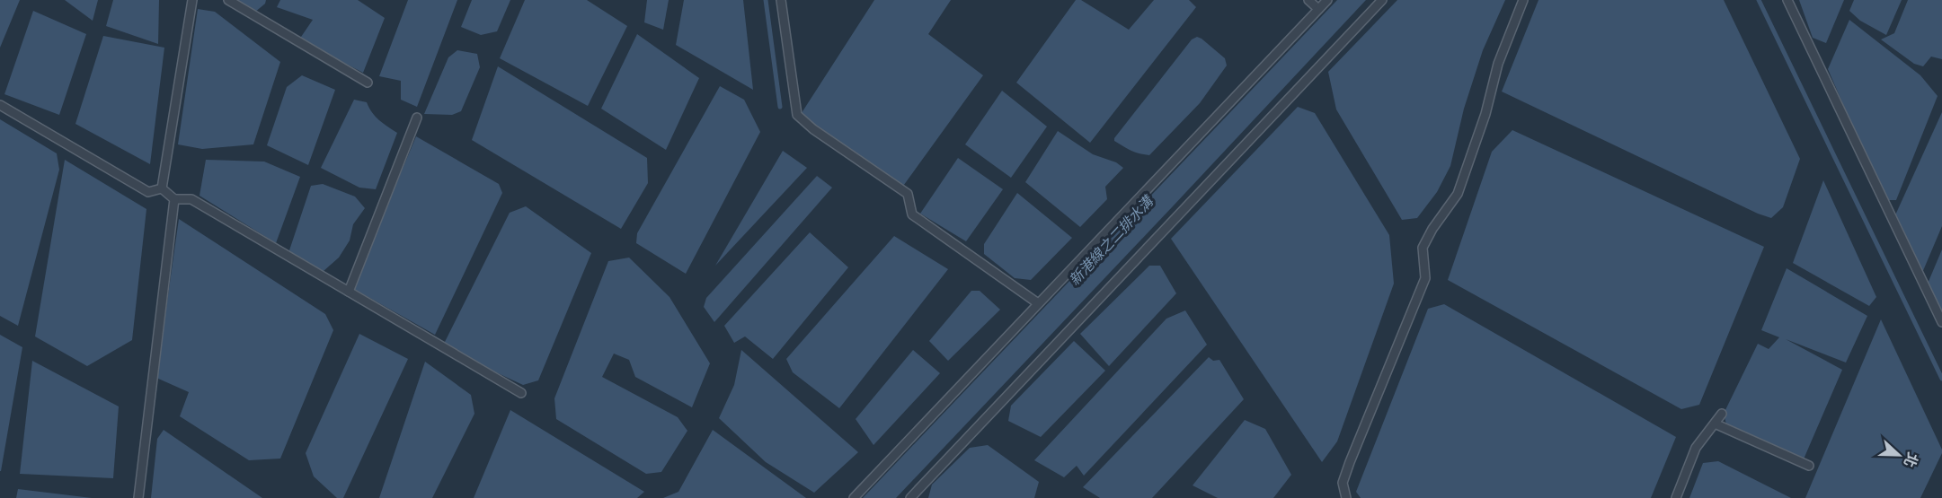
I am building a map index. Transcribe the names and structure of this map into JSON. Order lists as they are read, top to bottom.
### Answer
{
  "water": ["新港線之二排水溝"],
  "north": "right"
}
